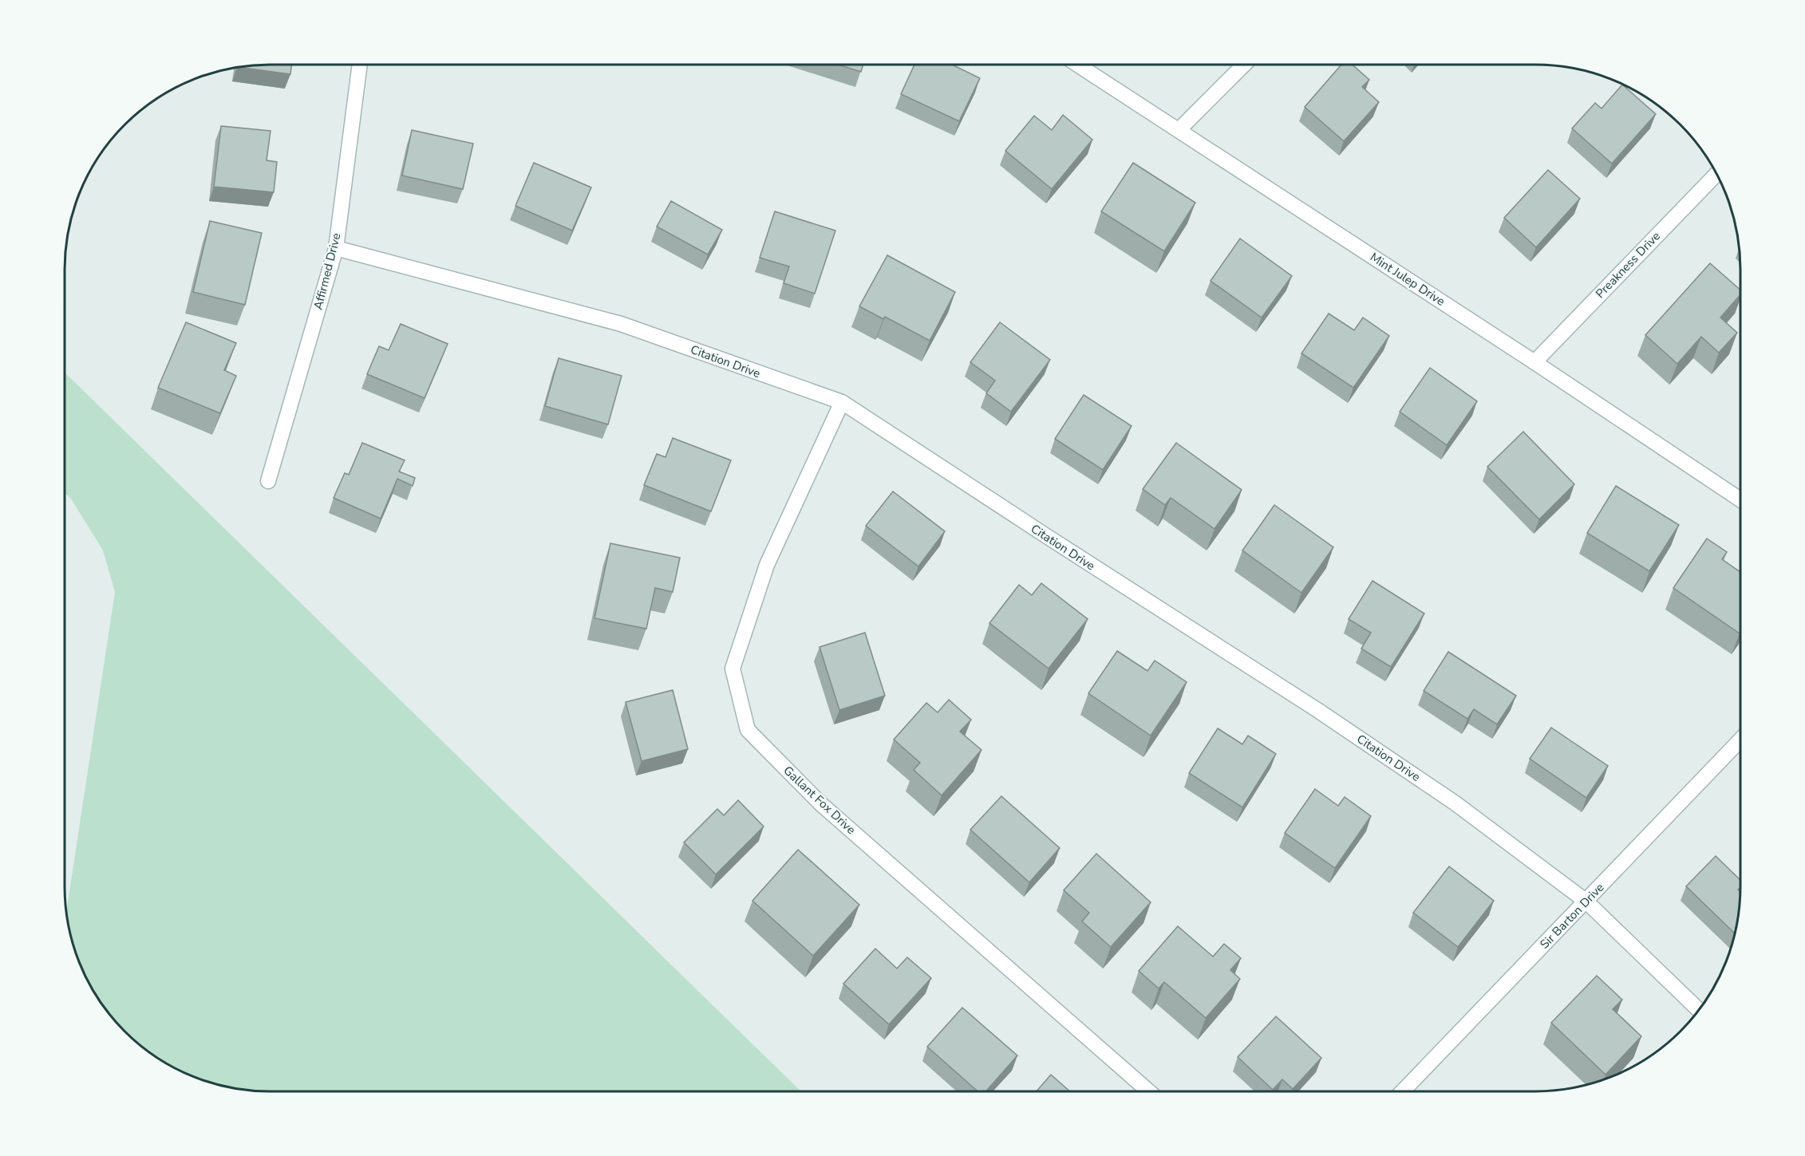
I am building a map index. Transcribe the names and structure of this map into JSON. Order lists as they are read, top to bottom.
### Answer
{
  "streets": {
    "street": [
      "Preakness Drive",
      "Affirmed Drive",
      "Mint Julep Drive",
      "Citation Drive",
      "Gallant Fox Drive",
      "Sir Barton Drive"
    ]
  },
  "crossings": [
    ["Preakness Drive", "Mint Julep Drive"],
    ["Affirmed Drive", "Citation Drive"],
    ["Citation Drive", "Gallant Fox Drive"],
    ["Citation Drive", "Sir Barton Drive"]
  ]
}
